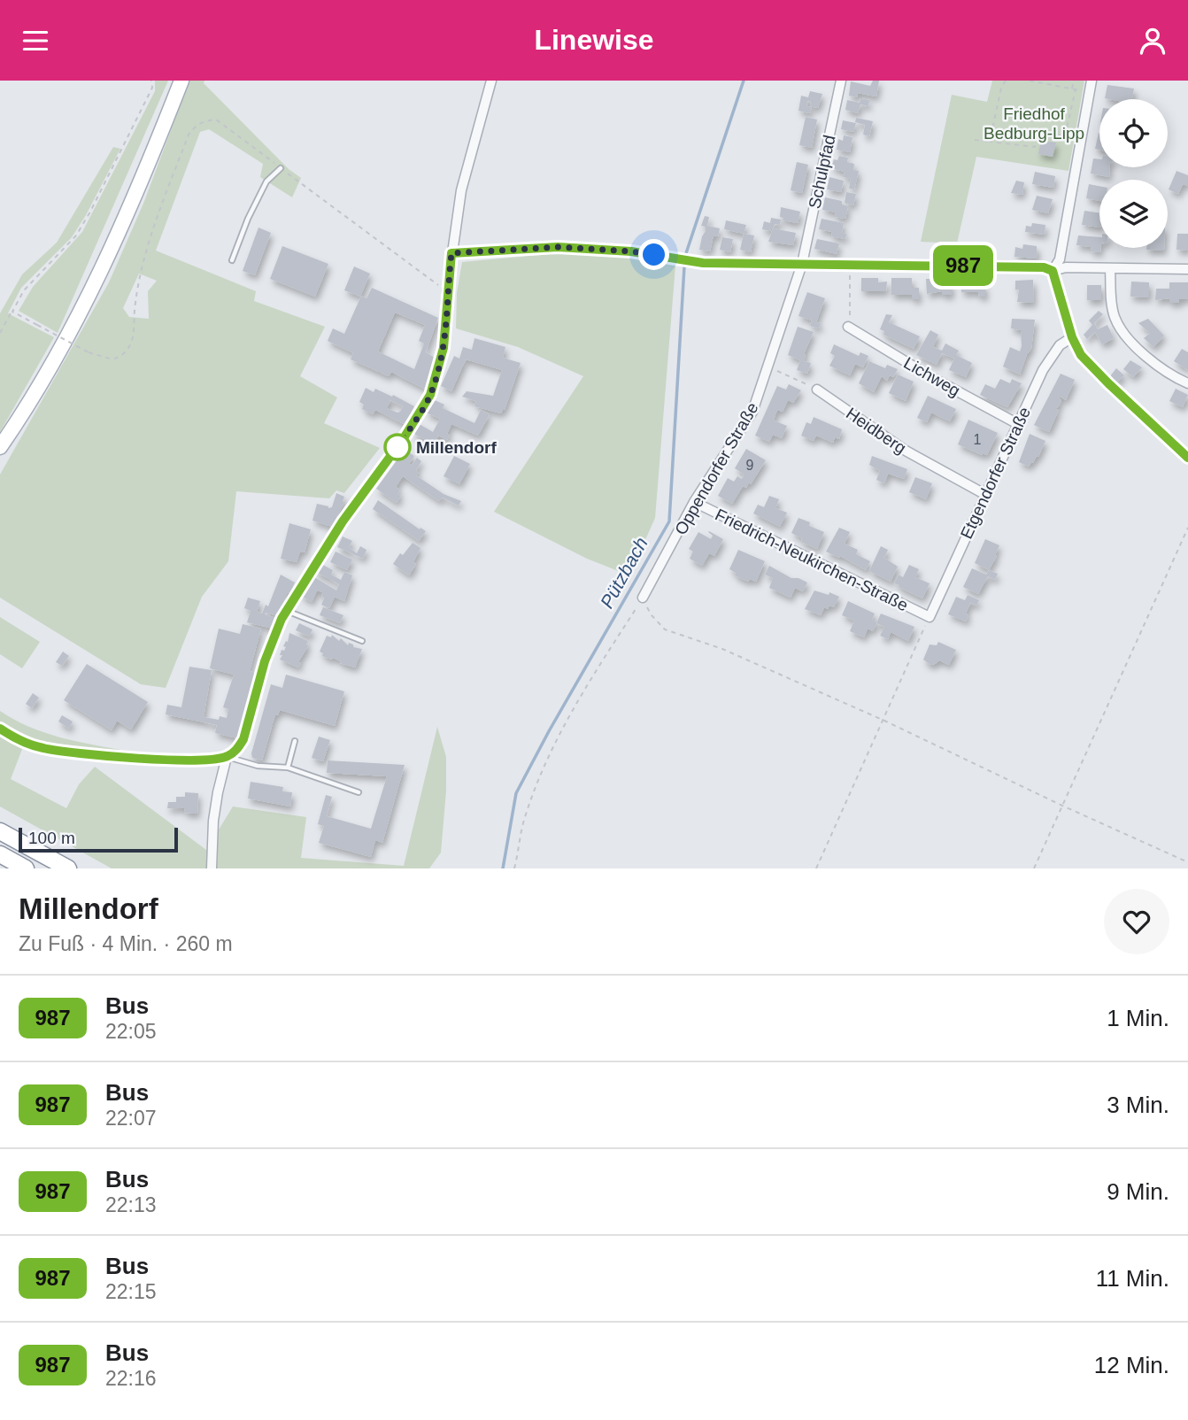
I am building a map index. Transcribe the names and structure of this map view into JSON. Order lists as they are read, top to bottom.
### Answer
{
  "streets": {
    "street": [
      "Schulpfad",
      "Lichweg",
      "Heidberg",
      "Oppendorfer Straße",
      "Etgendorfer Straße",
      "Friedrich-Neukirchen-Straße"
    ]
  },
  "crossings": [
    ["Schulpfad", "Oppendorfer Straße"],
    ["Lichweg", "Etgendorfer Straße"],
    ["Heidberg", "Etgendorfer Straße"],
    ["Oppendorfer Straße", "Friedrich-Neukirchen-Straße"],
    ["Etgendorfer Straße", "Friedrich-Neukirchen-Straße"]
  ],
  "water": ["Pützbach"],
  "parks": ["Friedhof Bedburg-Lipp"],
  "places": ["Millendorf"],
  "lines": ["bus line 987"],
  "house_numbers": ["1", "9"],
  "scale_bar": "100 m",
  "page": {
    "header": "Linewise",
    "on_map": "987",
    "scale": "100 m",
    "heading": ["Millendorf", "Zu Fuß · 4 Min. · 260 m"],
    "list": [
      {
        "mark": "987",
        "name": "Bus",
        "note": "22:05",
        "value": "1 Min."
      },
      {
        "mark": "987",
        "name": "Bus",
        "note": "22:07",
        "value": "3 Min."
      },
      {
        "mark": "987",
        "name": "Bus",
        "note": "22:13",
        "value": "9 Min."
      },
      {
        "mark": "987",
        "name": "Bus",
        "note": "22:15",
        "value": "11 Min."
      },
      {
        "mark": "987",
        "name": "Bus",
        "note": "22:16",
        "value": "12 Min."
      }
    ]
  }
}
